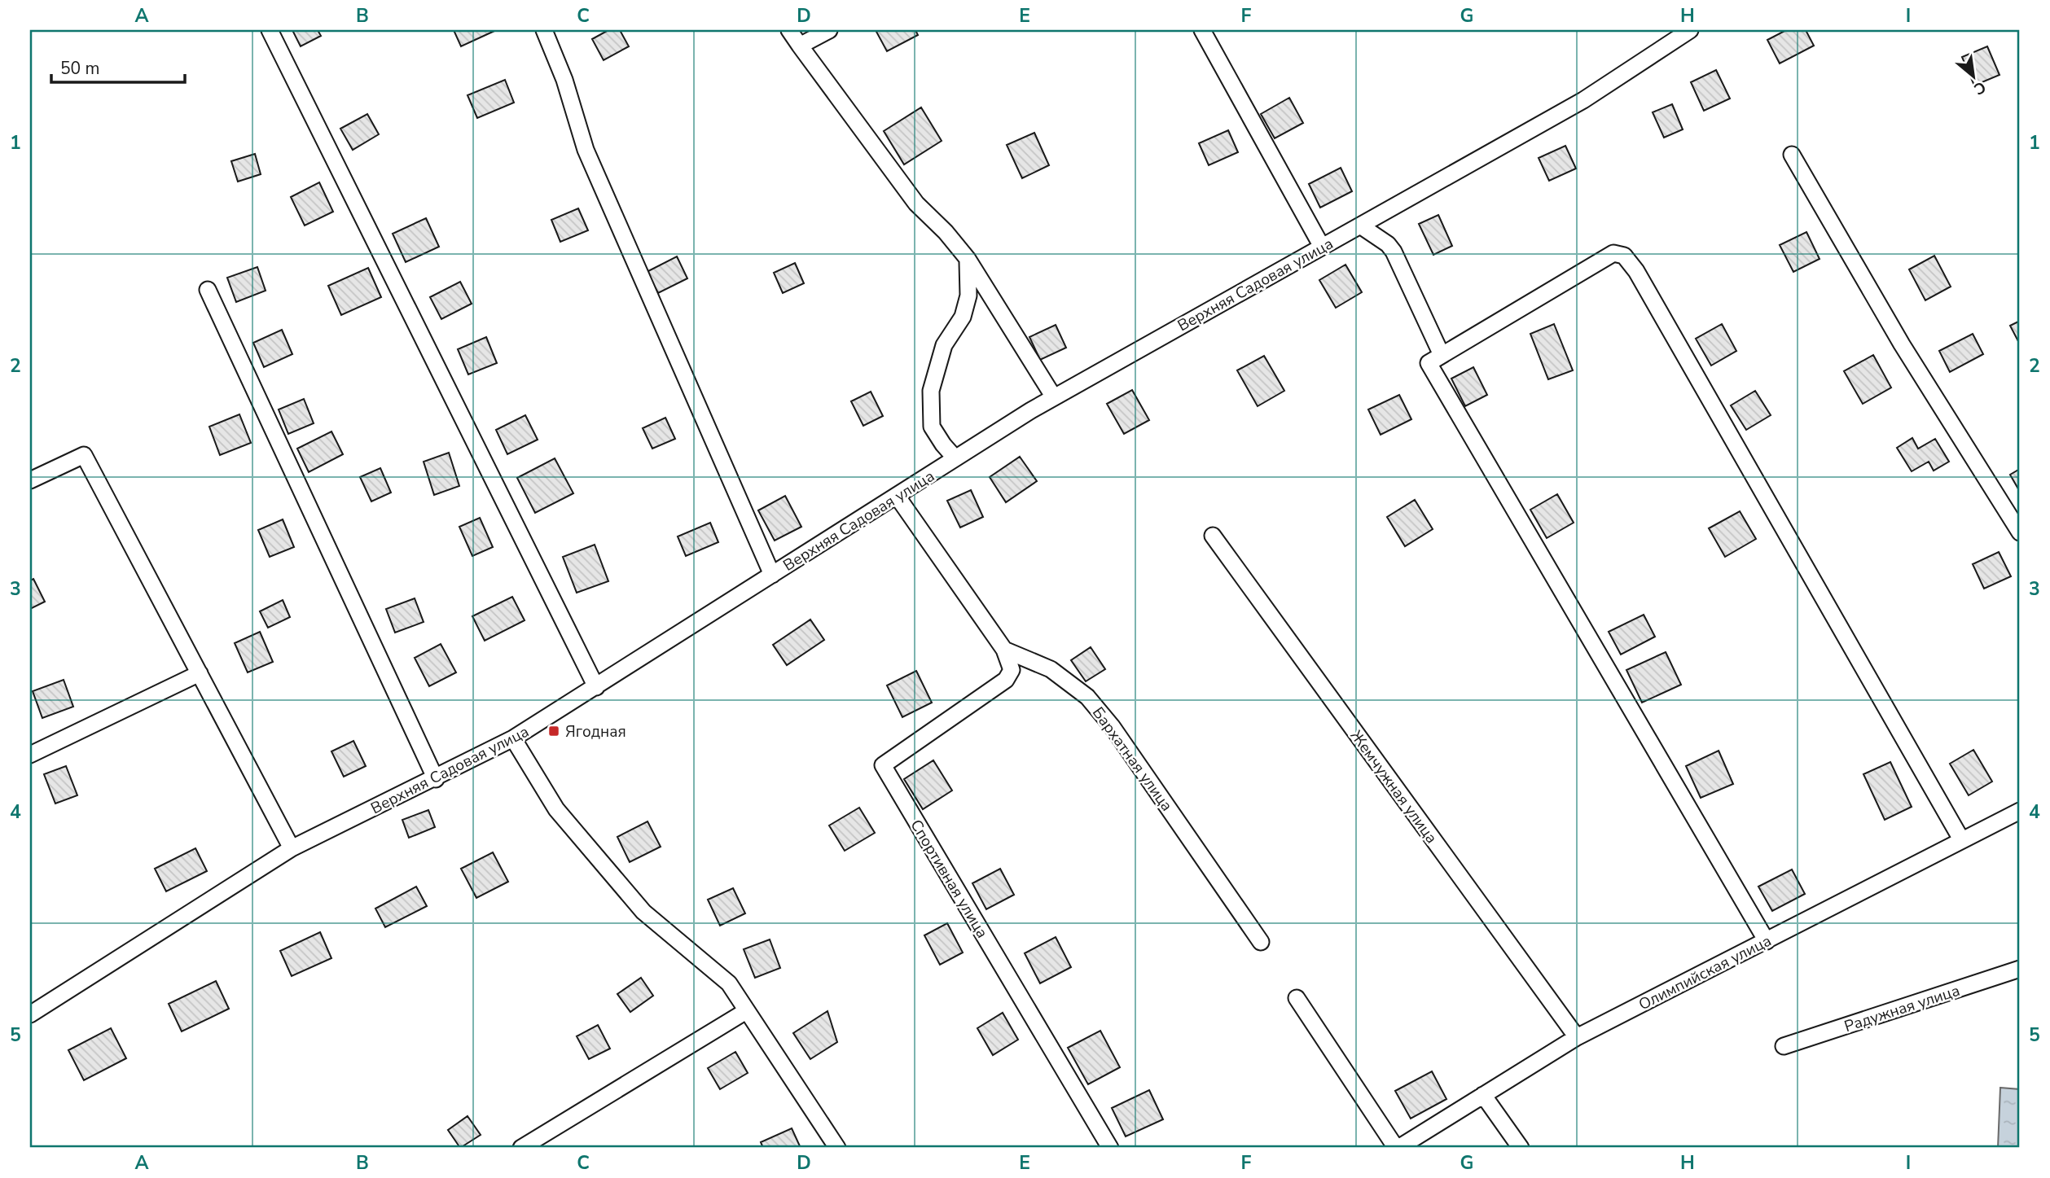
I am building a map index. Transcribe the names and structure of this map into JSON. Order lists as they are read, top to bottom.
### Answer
{
  "streets": {
    "street": [
      "Верхняя Садовая улица",
      "Бархатная улица",
      "Жемчужная улица",
      "Спортивная улица",
      "Олимпийская улица",
      "Радужная улица"
    ]
  },
  "crossings": [
    ["Бархатная улица", "Спортивная улица"],
    ["Жемчужная улица", "Олимпийская улица"]
  ],
  "places": {
    "transit": ["Ягодная"]
  },
  "scale_bar": "50 m",
  "north": "bottom right",
  "grid": {
    "columns": [
      "A",
      "B",
      "C",
      "D",
      "E",
      "F",
      "G",
      "H",
      "I"
    ],
    "rows": [
      "1",
      "2",
      "3",
      "4",
      "5"
    ]
  }
}
